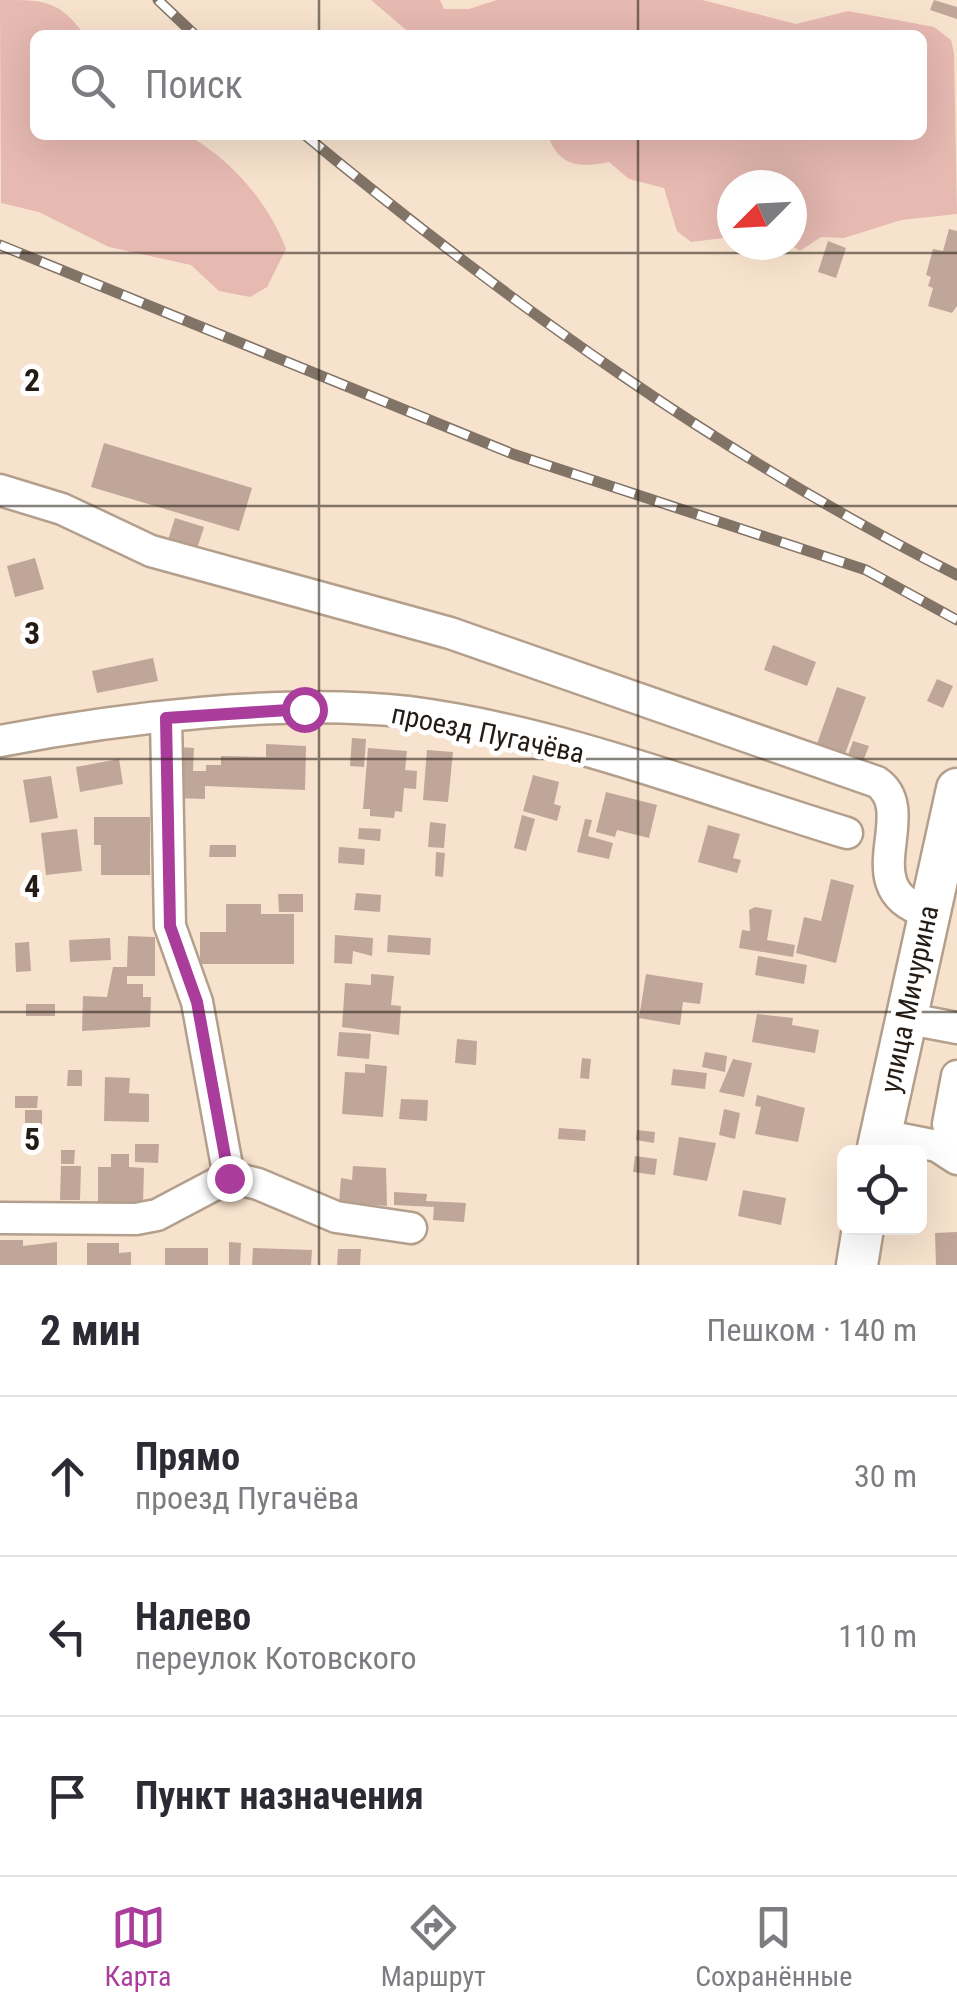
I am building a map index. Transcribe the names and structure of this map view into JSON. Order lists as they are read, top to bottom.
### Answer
{
  "streets": {
    "main road": ["улица Мичурина"],
    "street": ["проезд Пугачёва"]
  },
  "north": "bottom left",
  "page": {
    "search": "Поиск",
    "heading": ["2 мин", "Пешком · 140 m"],
    "list": [
      ["Прямо", "проезд Пугачёва", "30 m"],
      ["Налево", "переулок Котовского", "110 m"],
      "Пункт назначения"
    ],
    "nav": ["Карта", "Маршрут", "Сохранённые"]
  },
  "grid": {
    "rows": [
      "2",
      "3",
      "4",
      "5"
    ]
  }
}
